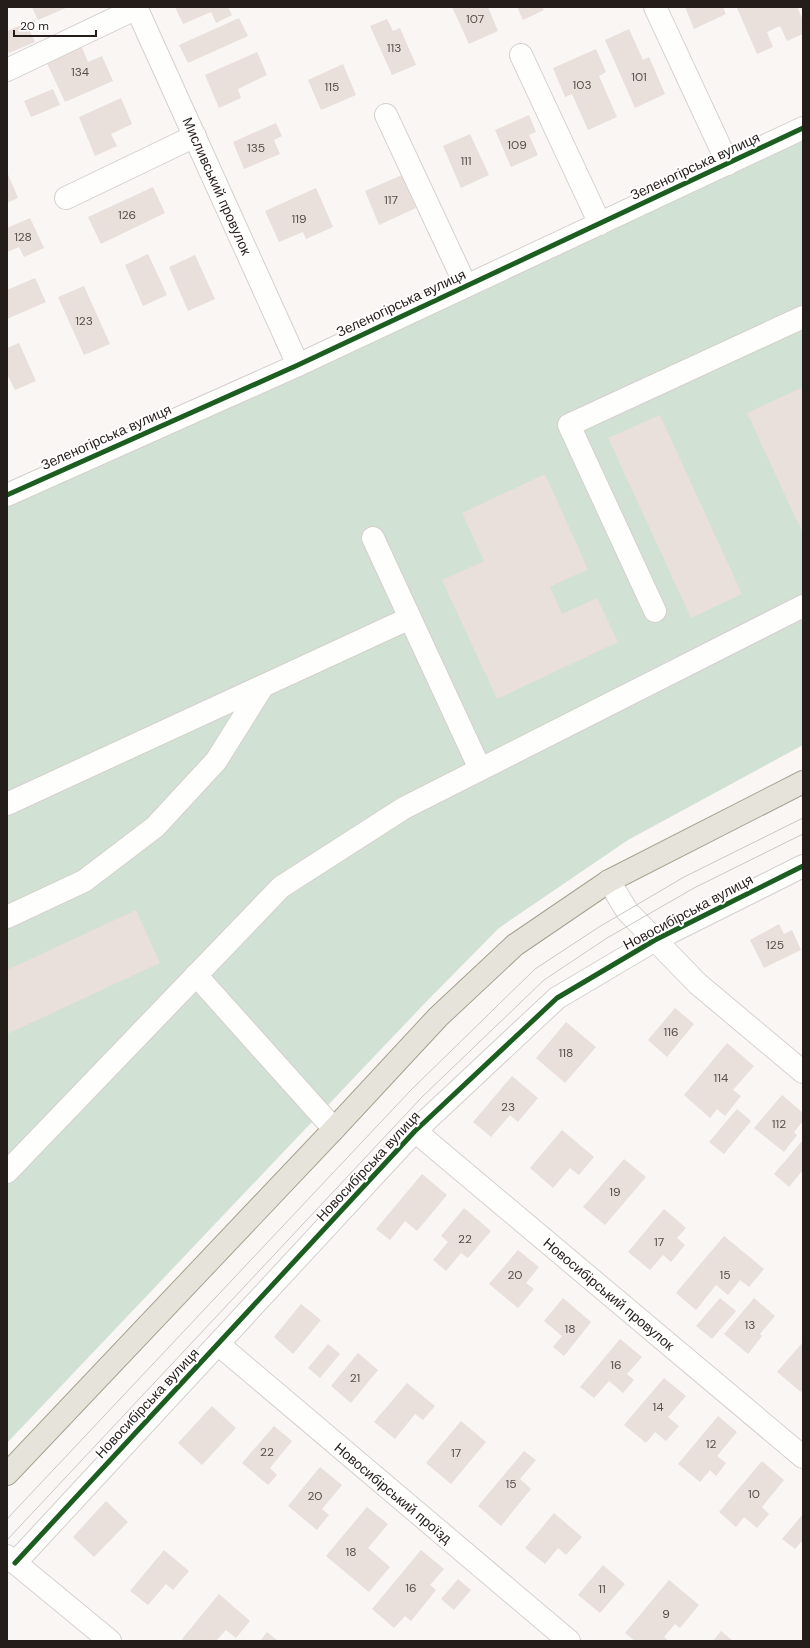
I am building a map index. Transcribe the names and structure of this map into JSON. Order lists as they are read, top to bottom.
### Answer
{
  "streets": {
    "street": [
      "Зеленогірська вулиця",
      "Мисливський провулок",
      "Новосибірська вулиця",
      "Новосибірський провулок",
      "Новосибірський проїзд"
    ]
  },
  "crossings": [
    ["Зеленогірська вулиця", "Мисливський провулок"],
    ["Новосибірська вулиця", "Новосибірський провулок"],
    ["Новосибірська вулиця", "Новосибірський проїзд"]
  ],
  "house_numbers": [
    "107",
    "113",
    "134",
    "101",
    "103",
    "115",
    "109",
    "135",
    "111",
    "117",
    "126",
    "119",
    "128",
    "123",
    "125",
    "116",
    "118",
    "114",
    "23",
    "112",
    "19",
    "22",
    "17",
    "20",
    "15",
    "13",
    "18",
    "16",
    "21",
    "14",
    "12",
    "22",
    "17",
    "15",
    "10",
    "20",
    "18",
    "16",
    "11",
    "9"
  ],
  "scale_bar": "20 m"
}
